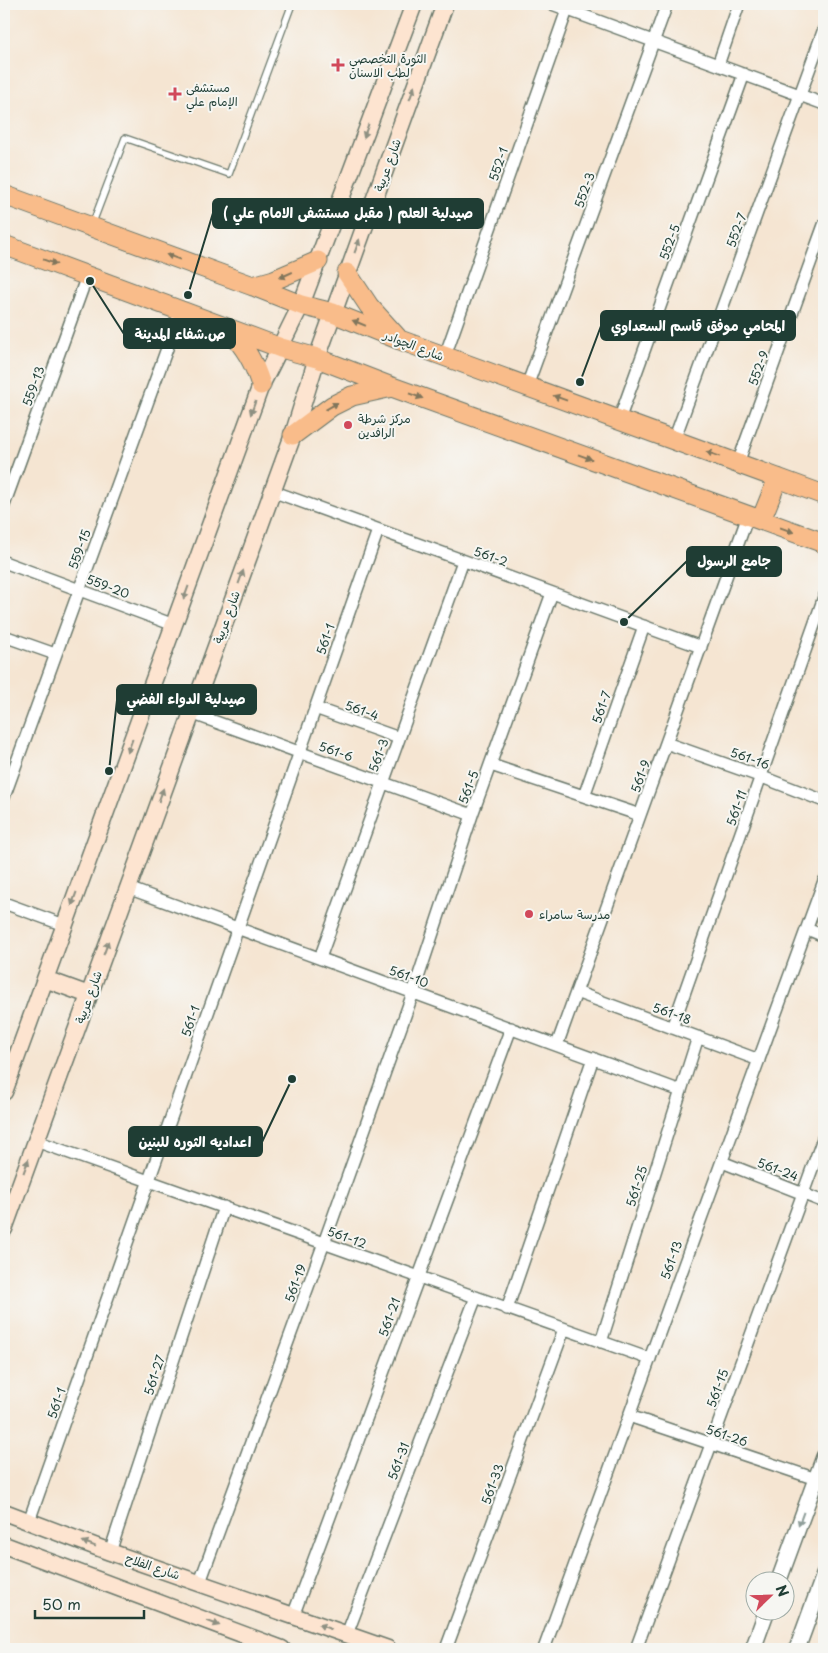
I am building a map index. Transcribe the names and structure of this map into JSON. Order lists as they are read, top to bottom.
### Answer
{
  "streets": {
    "main road": ["شارع عربية", "شارع الچوادر", "شارع الفلاح"],
    "street": [
      "552-1",
      "552-3",
      "552-7",
      "552-5",
      "552-9",
      "559-13",
      "559-15",
      "561-2",
      "559-20",
      "561-1",
      "561-7",
      "561-4",
      "561-6",
      "561-3",
      "561-16",
      "561-9",
      "561-5",
      "561-11",
      "561-10",
      "561-18",
      "561-24",
      "561-25",
      "561-12",
      "561-13",
      "561-19",
      "561-21",
      "561-27",
      "561-15",
      "561-26",
      "561-31",
      "561-33"
    ]
  },
  "crossings": [
    ["552-1", "شارع الچوادر"],
    ["شارع عربية", "شارع الچوادر"],
    ["شارع عربية", "561-2"],
    ["شارع عربية", "561-6"],
    ["شارع عربية", "561-10"],
    ["شارع عربية", "561-12"],
    ["552-3", "شارع الچوادر"],
    ["552-7", "شارع الچوادر"],
    ["552-5", "شارع الچوادر"],
    ["شارع الچوادر", "552-9"],
    ["559-15", "559-20"],
    ["561-2", "561-1"],
    ["561-2", "561-7"],
    ["561-2", "561-3"],
    ["561-2", "561-9"],
    ["561-2", "561-5"],
    ["561-1", "561-4"],
    ["561-1", "561-6"],
    ["561-1", "561-10"],
    ["561-1", "561-12"],
    ["561-1", "شارع الفلاح"],
    ["561-4", "561-3"],
    ["561-6", "561-3"],
    ["561-6", "561-5"],
    ["561-3", "561-10"],
    ["561-16", "561-9"],
    ["561-16", "561-11"],
    ["561-9", "561-10"],
    ["561-9", "561-18"],
    ["561-5", "561-10"],
    ["561-5", "561-19"],
    ["561-11", "561-18"],
    ["561-10", "561-25"],
    ["561-10", "561-19"],
    ["561-10", "561-21"],
    ["561-18", "561-25"],
    ["561-18", "561-13"],
    ["561-24", "561-13"],
    ["561-24", "561-15"],
    ["561-25", "561-12"],
    ["561-12", "561-13"],
    ["561-12", "561-19"],
    ["561-12", "561-21"],
    ["561-12", "561-27"],
    ["561-12", "561-31"],
    ["561-12", "561-33"],
    ["561-13", "561-26"],
    ["561-19", "شارع الفلاح"],
    ["561-21", "شارع الفلاح"],
    ["561-27", "شارع الفلاح"],
    ["561-15", "561-26"],
    ["561-31", "شارع الفلاح"]
  ],
  "places": {
    "health": ["الثورة التخصصي لطب الاسنان", "مستشفى الإمام علي"],
    "other": [
      "ص.شفاء المدينة",
      "صيدلية العلم ( مقبل مستشفى الامام علي )",
      "المحامي موفق قاسم السعداوي",
      "مركز شرطة الرافدين",
      "جامع الرسول",
      "صيدلية الدواء الفضي",
      "مدرسة سامراء",
      "اعداديه الثوره للبنين"
    ]
  },
  "scale_bar": "50 m",
  "north": "top right"
}
